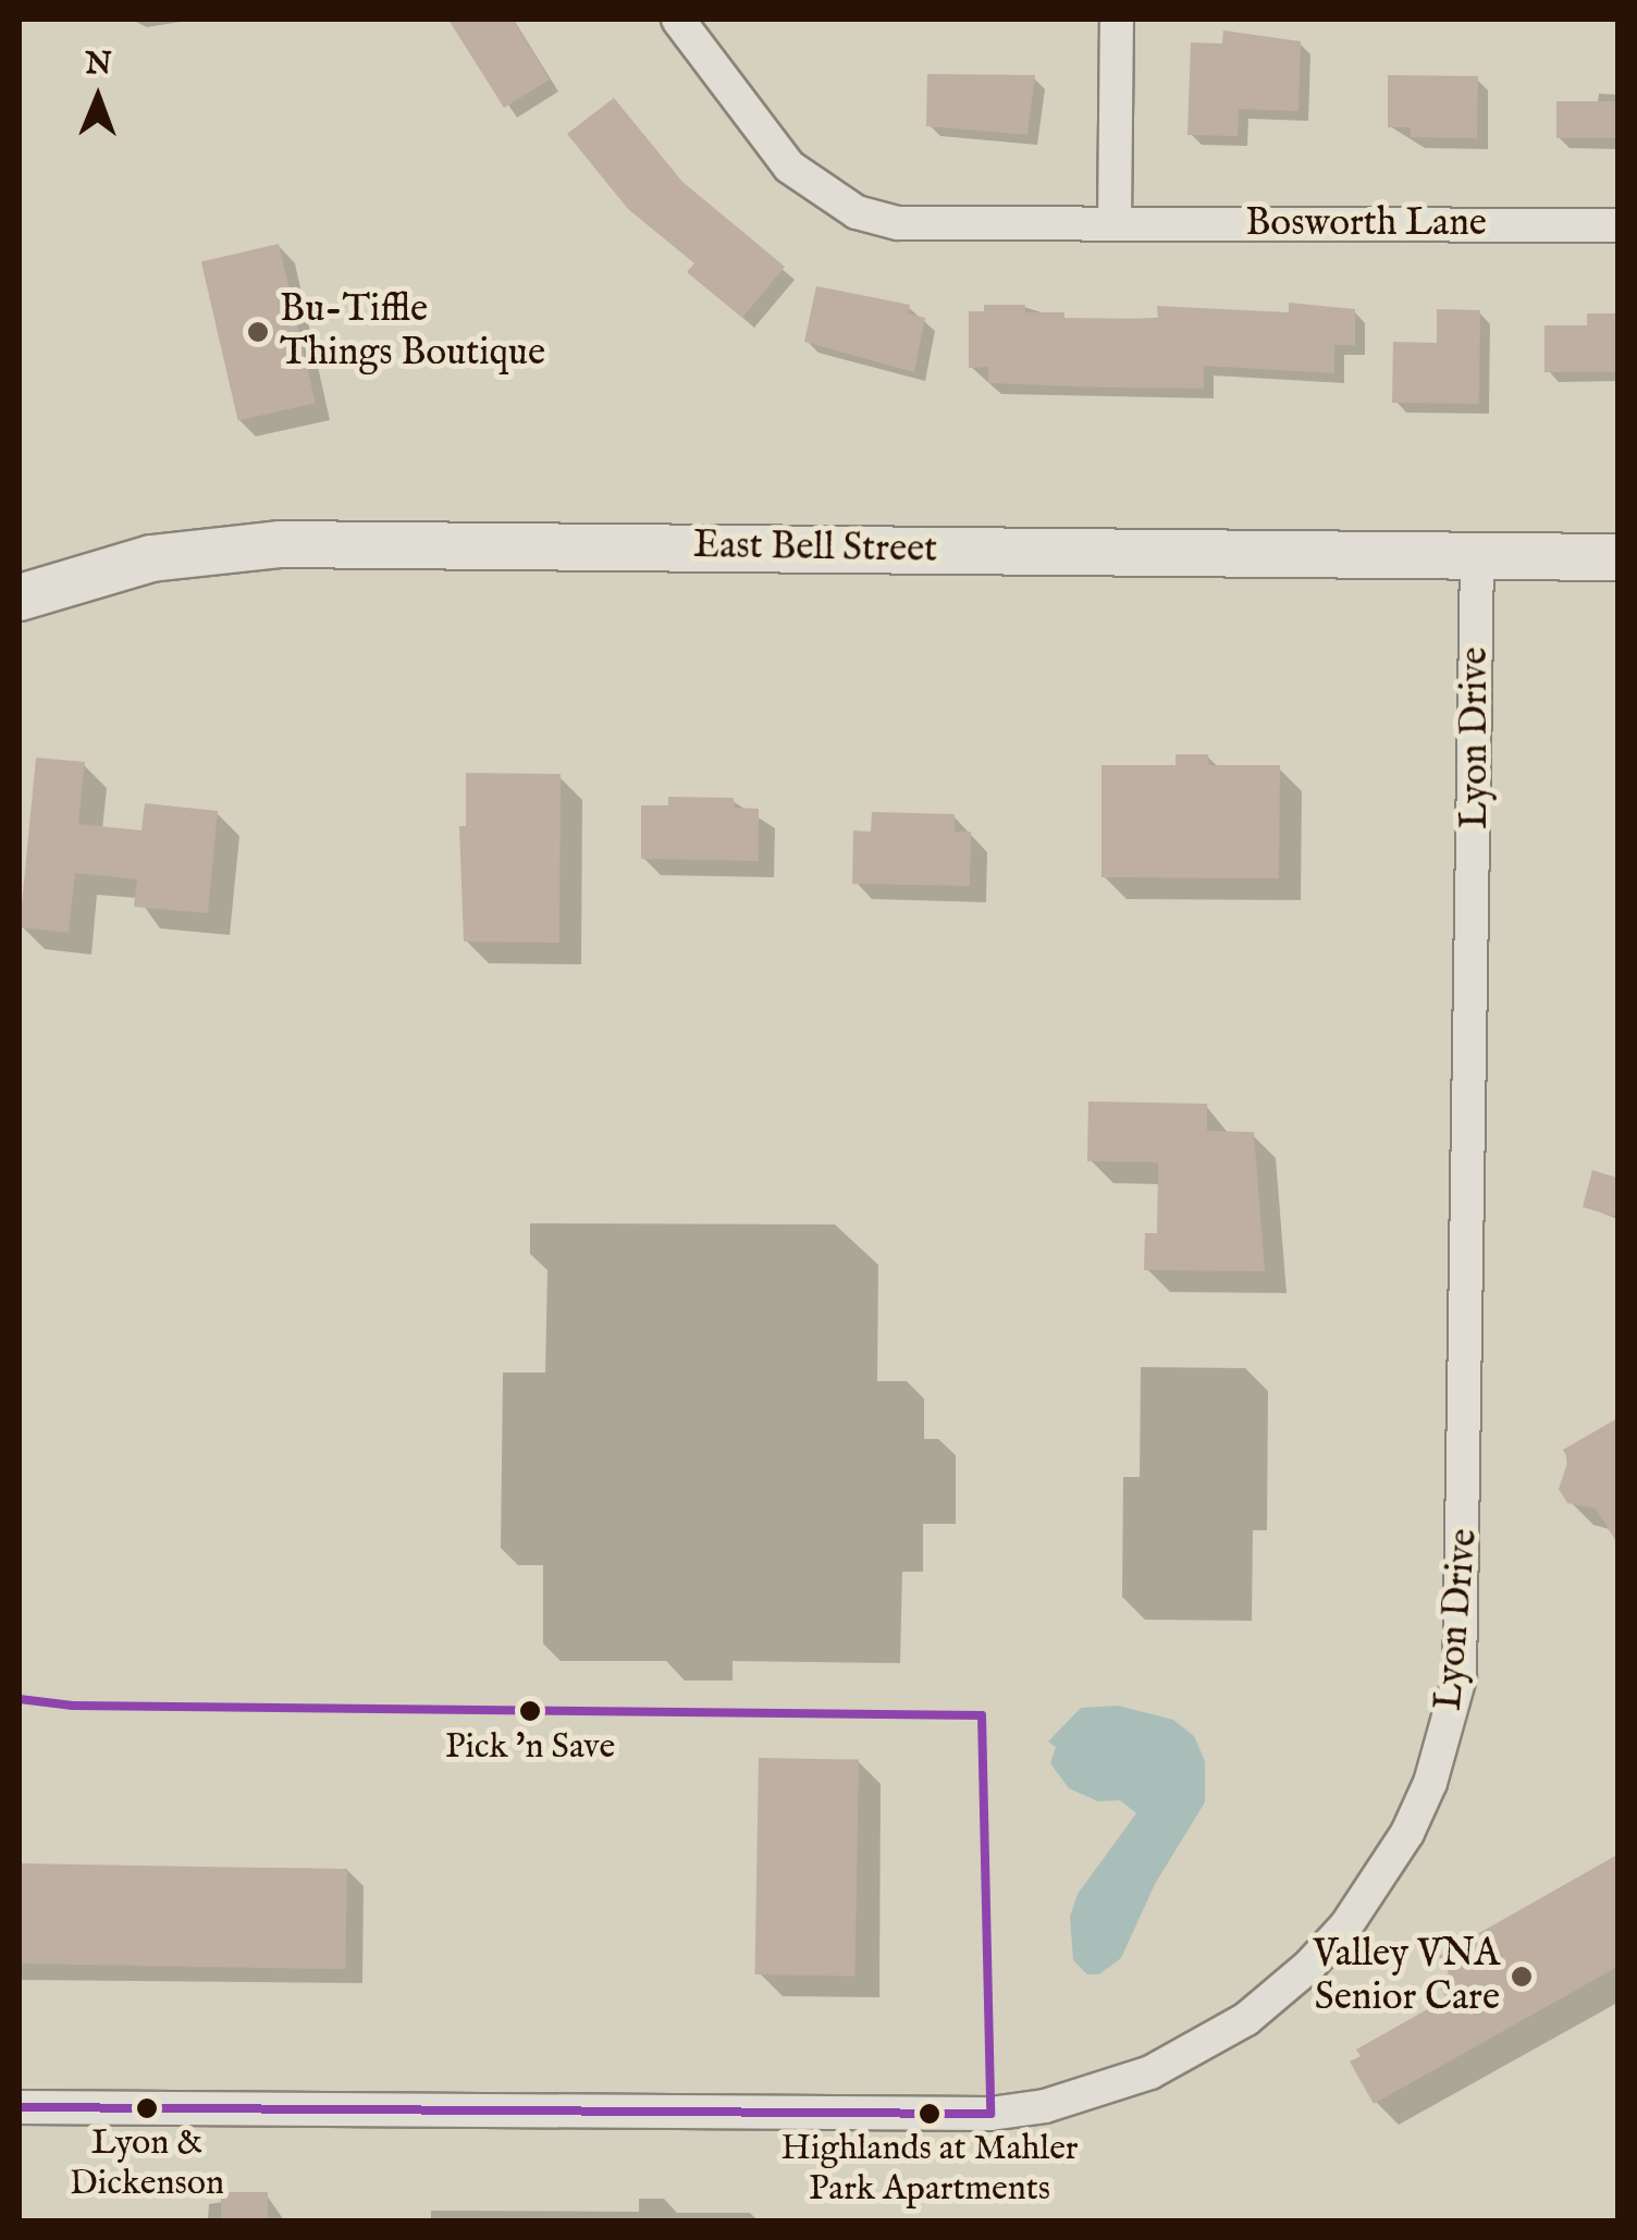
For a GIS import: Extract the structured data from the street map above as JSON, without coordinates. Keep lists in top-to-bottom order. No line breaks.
{"streets":{"main road":["East Bell Street"],"street":["Bosworth Lane","Lyon Drive"]},"crossings":[["East Bell Street","Lyon Drive"]],"places":["Bu-Tiffle Things Boutique","Pick 'n Save","Valley VNA Senior Care","Lyon & Dickenson","Highlands at Mahler Park Apartments"],"north":"top"}
